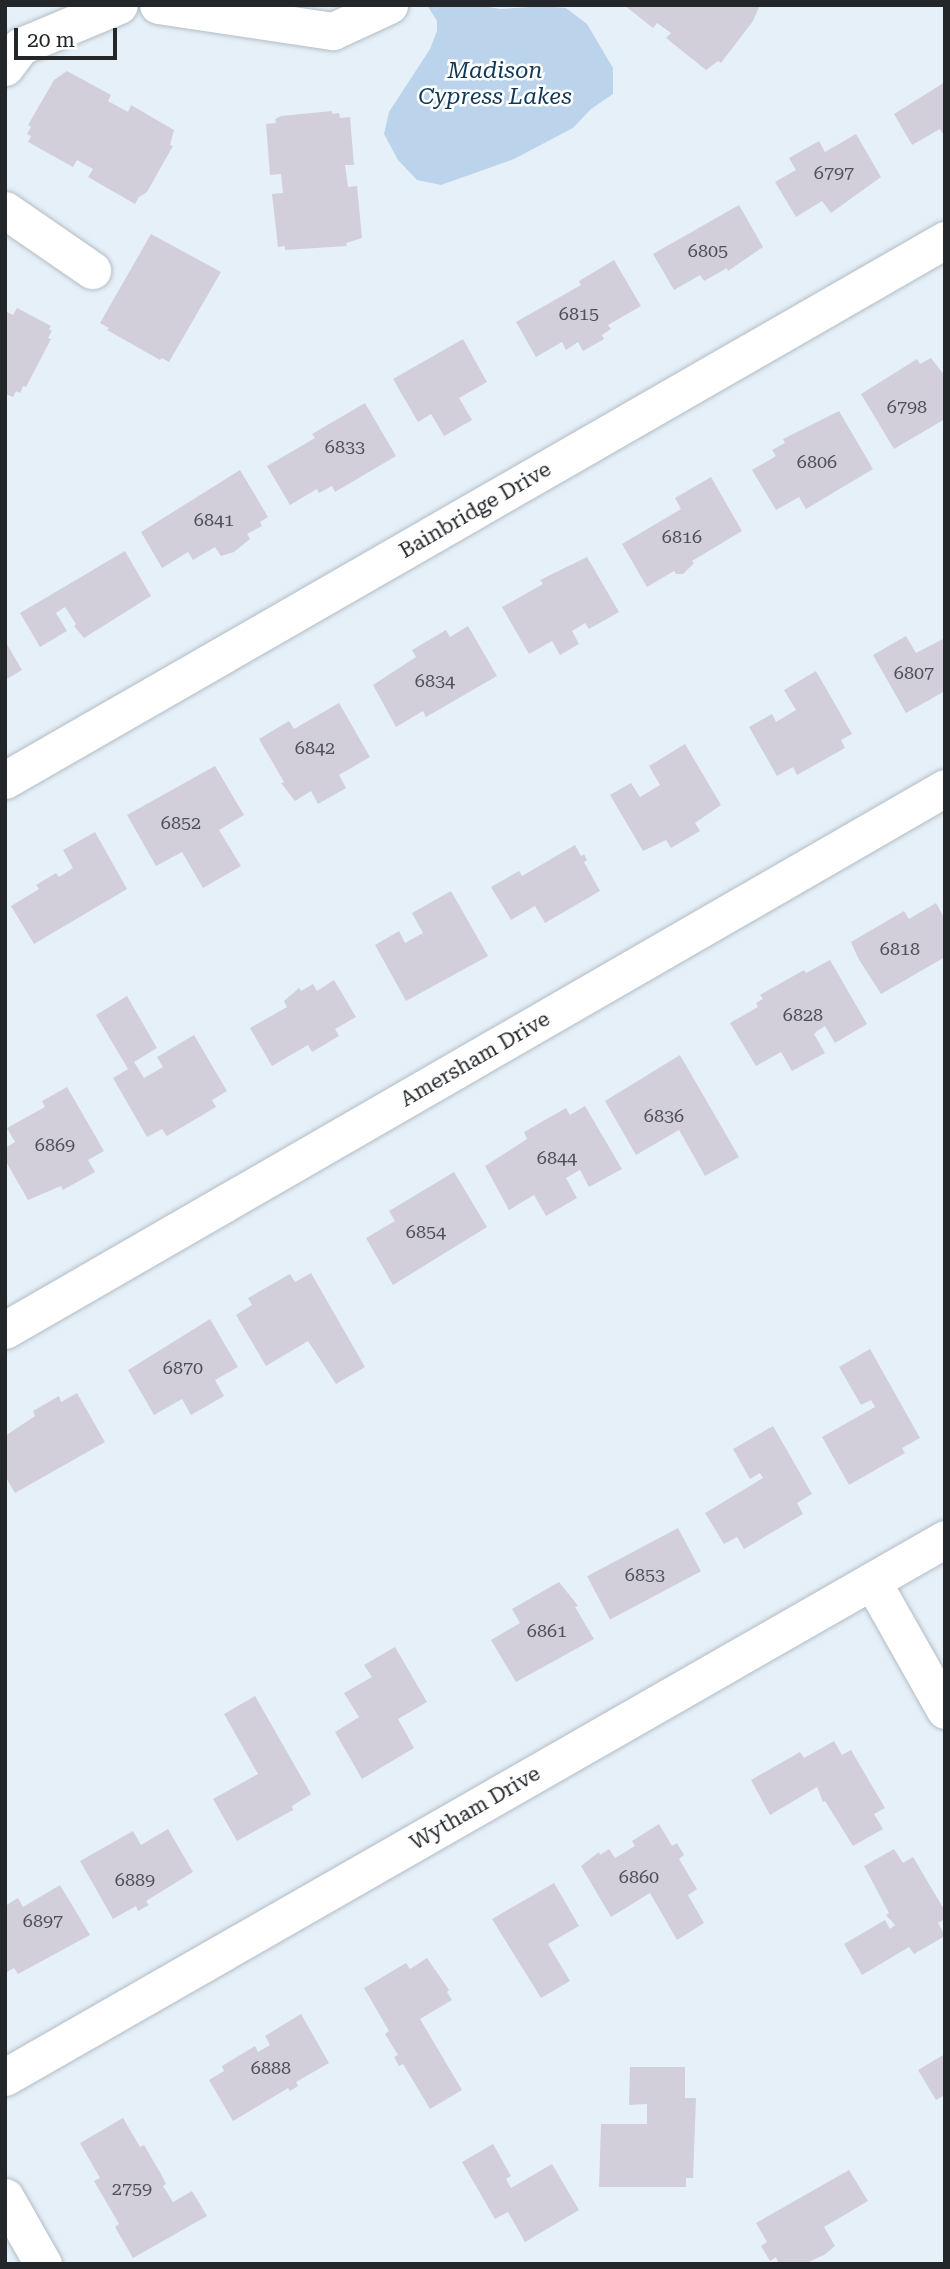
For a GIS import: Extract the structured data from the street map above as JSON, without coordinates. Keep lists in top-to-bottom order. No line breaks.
{"streets":{"street":["Bainbridge Drive","Amersham Drive","Wytham Drive"]},"water":["Madison Cypress Lakes"],"house_numbers":["6797","6805","6815","6798","6833","6806","6841","6816","6807","6834","6842","6852","6818","6828","6836","6869","6844","6854","6870","6853","6861","6860","6889","6897","6888","2759"],"scale_bar":"20 m"}
